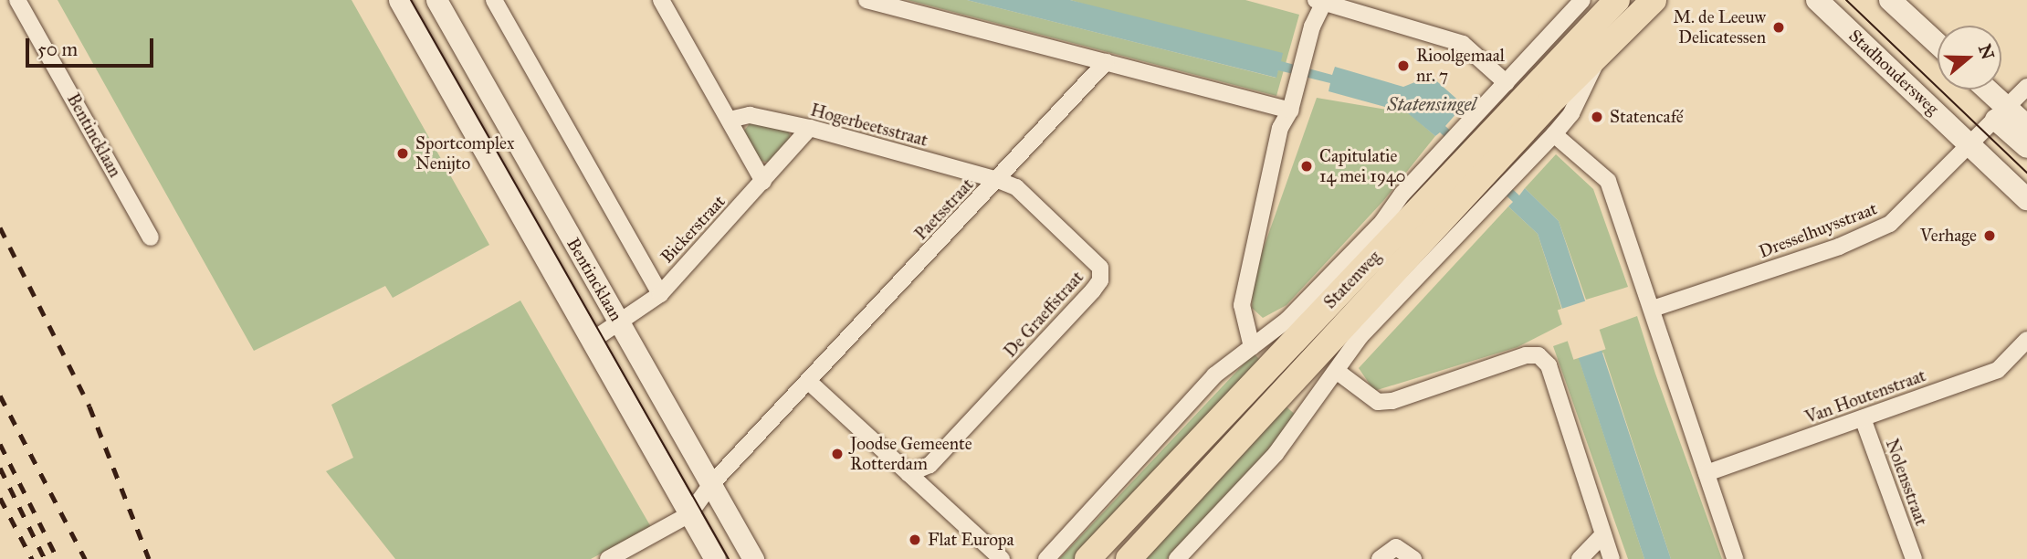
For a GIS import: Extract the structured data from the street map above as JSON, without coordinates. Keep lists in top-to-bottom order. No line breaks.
{"streets":{"main road":["Stadhoudersweg","Statenweg"],"street":["Hogerbeetsstraat","Bentincklaan","Paetsstraat","Bickerstraat","Dresselhuysstraat","De Graeffstraat","Van Houtenstraat","Nolensstraat"]},"crossings":[["Stadhoudersweg","Dresselhuysstraat"],["Hogerbeetsstraat","Paetsstraat"],["Hogerbeetsstraat","Bickerstraat"],["Hogerbeetsstraat","De Graeffstraat"],["Bentincklaan","Paetsstraat"],["Bentincklaan","Bickerstraat"],["Paetsstraat","De Graeffstraat"],["Van Houtenstraat","Nolensstraat"]],"water":["Statensingel"],"places":["M. de Leeuw Delicatessen","Rioolgemaal nr. 7","Statencafé","Sportcomplex Nenijto","Capitulatie 14 mei 1940","Verhage","Joodse Gemeente Rotterdam","Flat Europa"],"scale_bar":"50 m","north":"right"}
